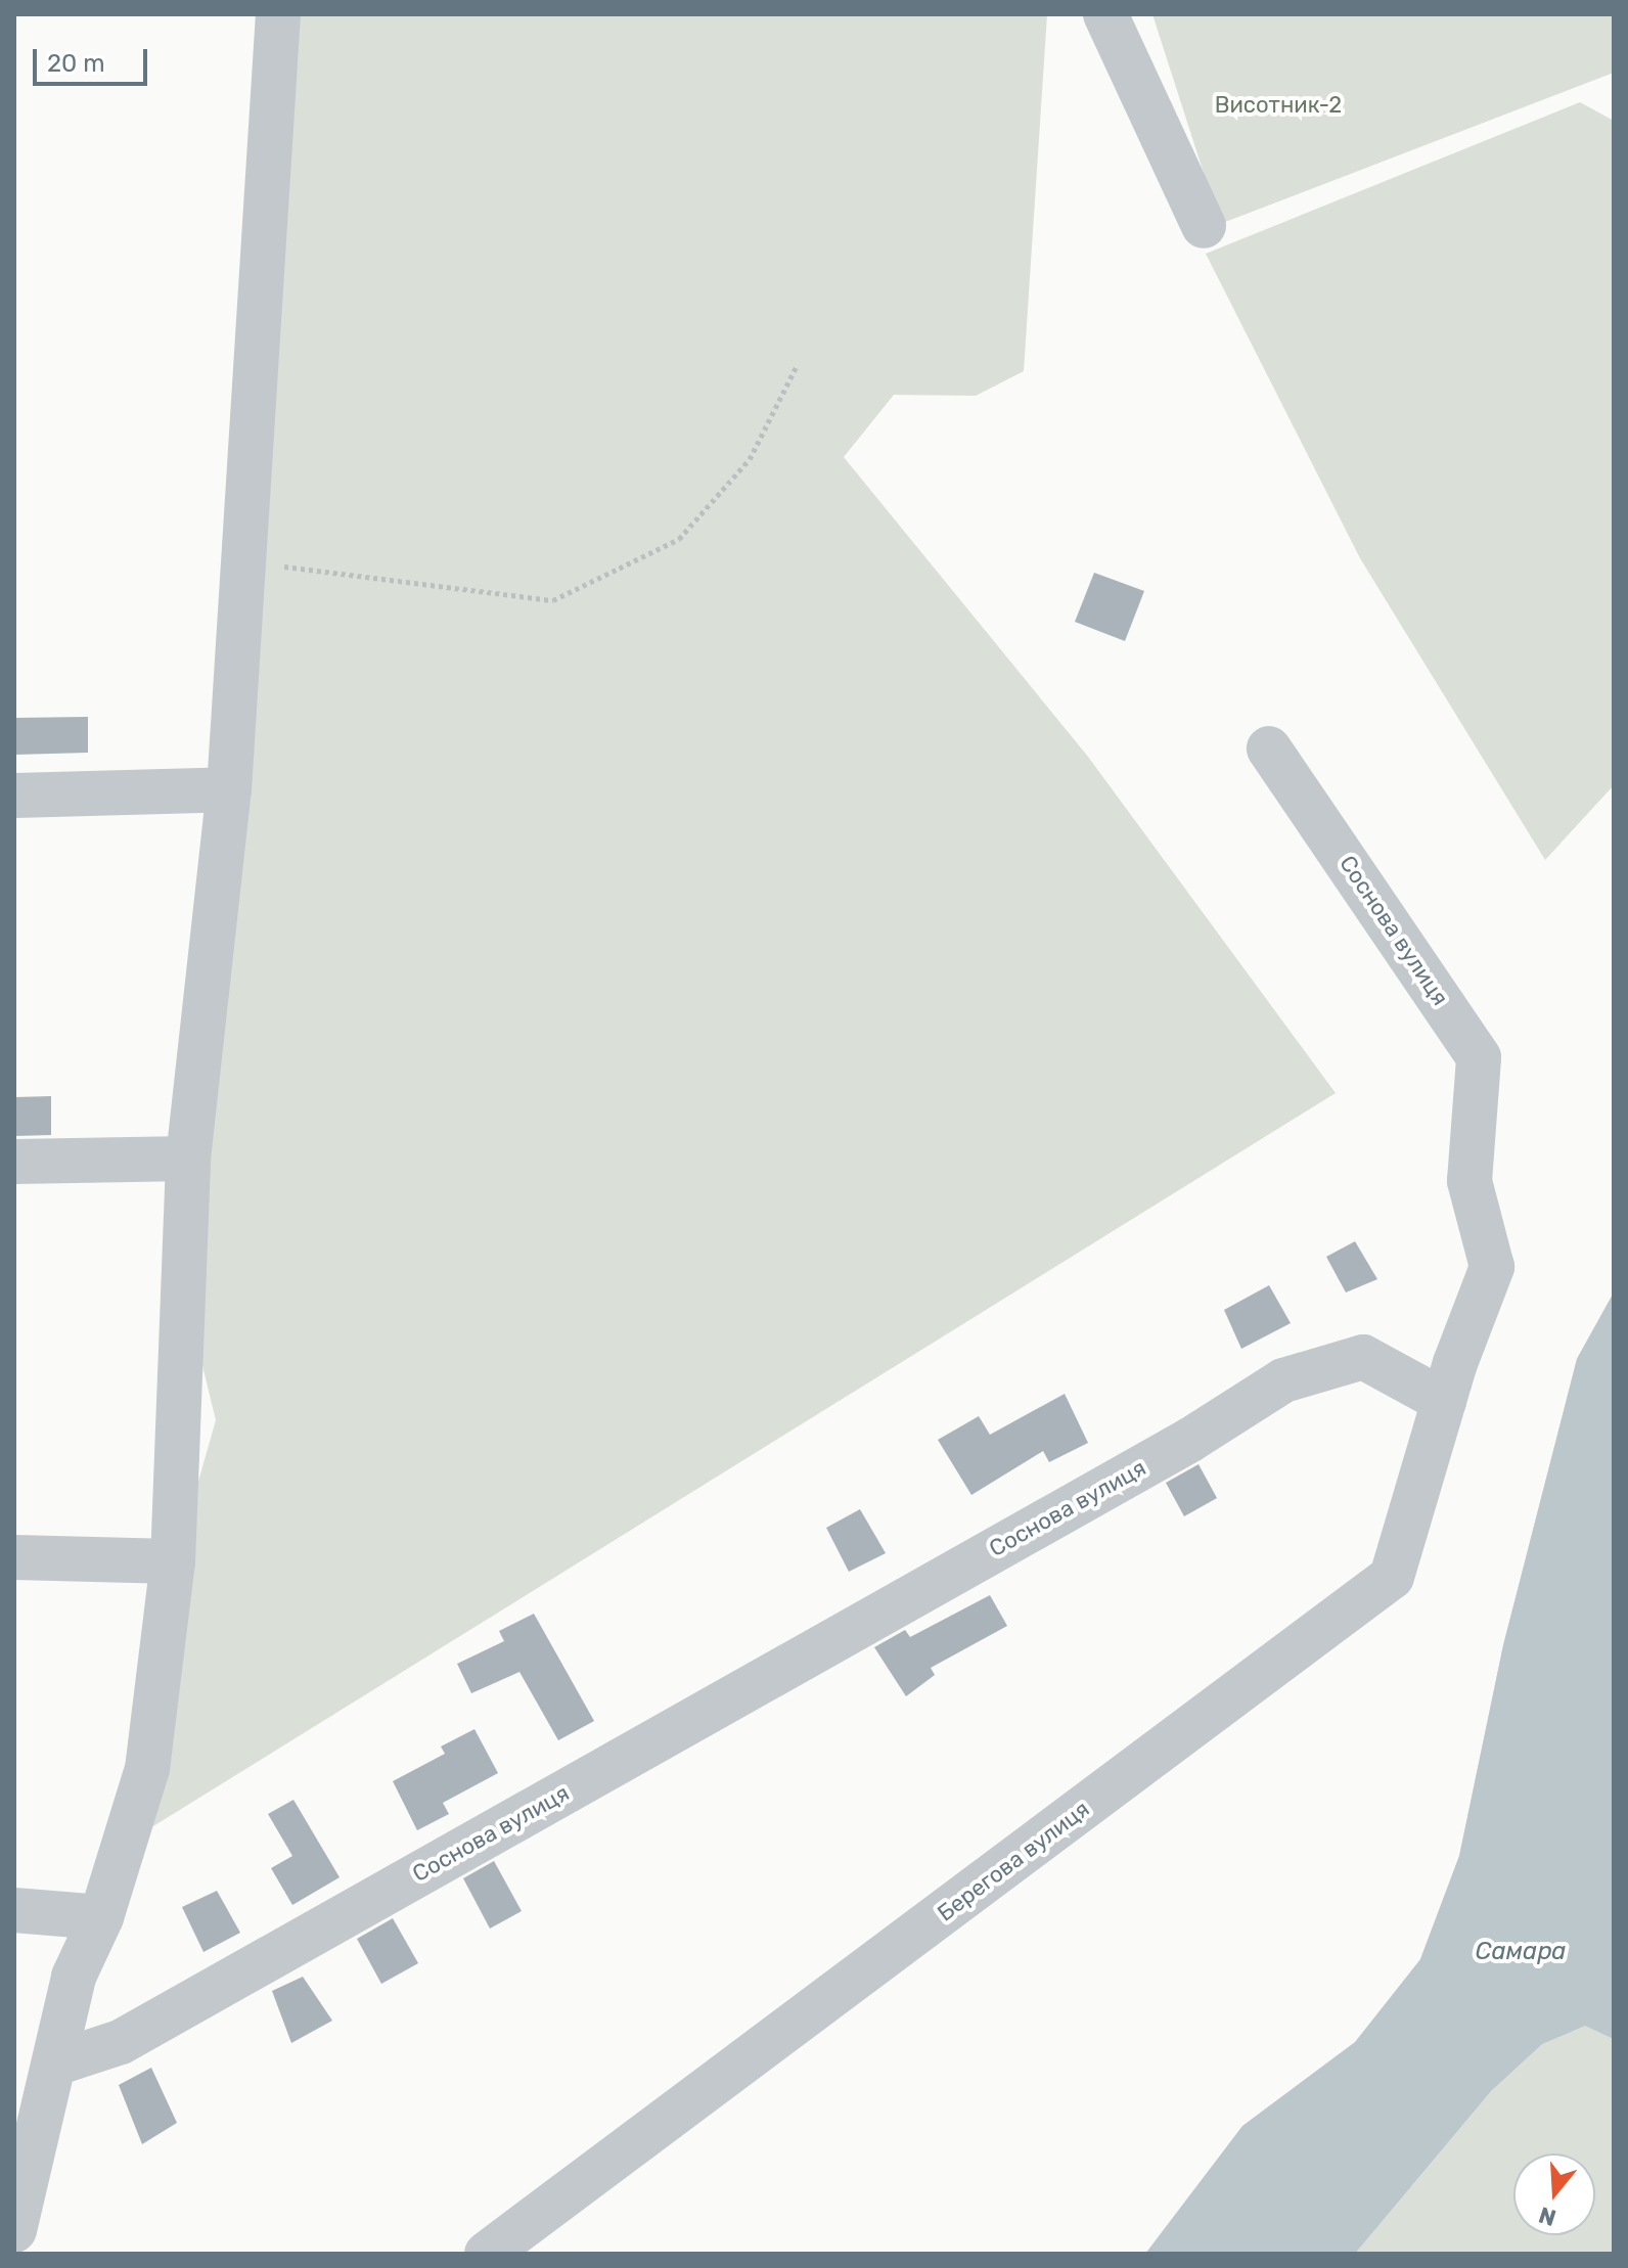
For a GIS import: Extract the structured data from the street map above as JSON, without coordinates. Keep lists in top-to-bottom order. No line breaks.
{"streets":{"street":["Соснова вулиця","Берегова вулиця"]},"crossings":[["Соснова вулиця","Берегова вулиця"]],"water":["Самара"],"parks":["Висотник-2"],"scale_bar":"20 m","north":"bottom"}
